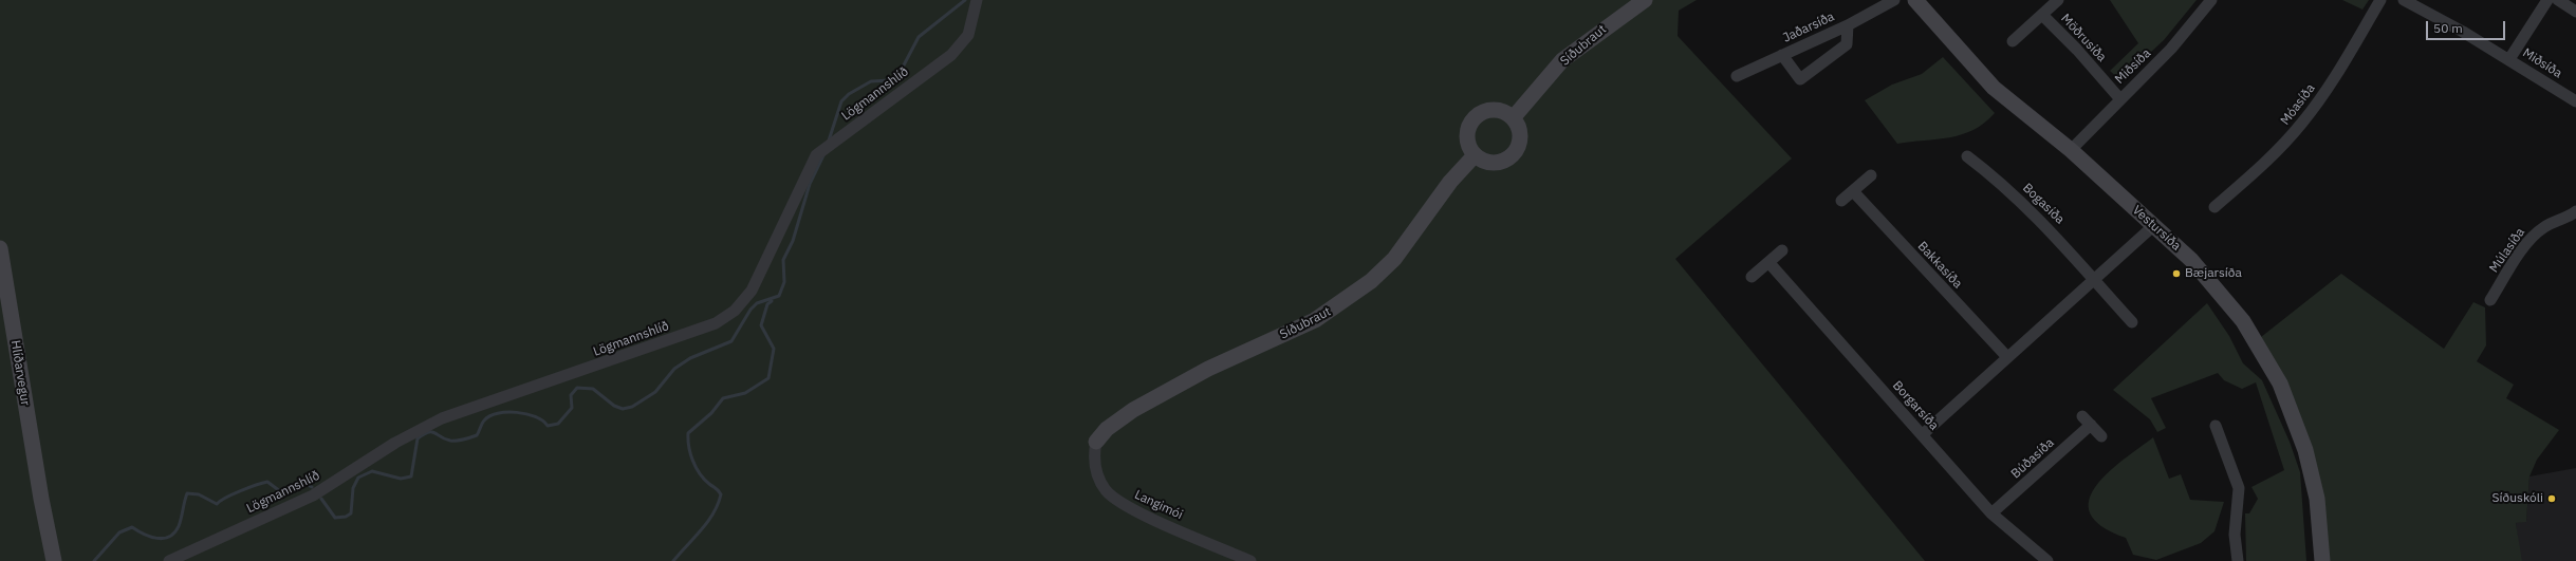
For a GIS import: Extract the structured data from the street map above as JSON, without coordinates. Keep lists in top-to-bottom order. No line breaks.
{"streets":{"street":["Jaðarsíða","Möðrusíða","Síðubraut","Miðsíða","Lögmannshlíð","Móasíða","Bogasíða","Vestursíða","Múlasíða","Bakkasíða","Hlíðarvegur","Borgarsíða","Búðasíða","Langimói"]},"crossings":[["Möðrusíða","Miðsíða"],["Síðubraut","Langimói"],["Miðsíða","Vestursíða"],["Borgarsíða","Búðasíða"]],"places":["Bæjarsíða","Síðuskóli"],"scale_bar":"50 m"}
